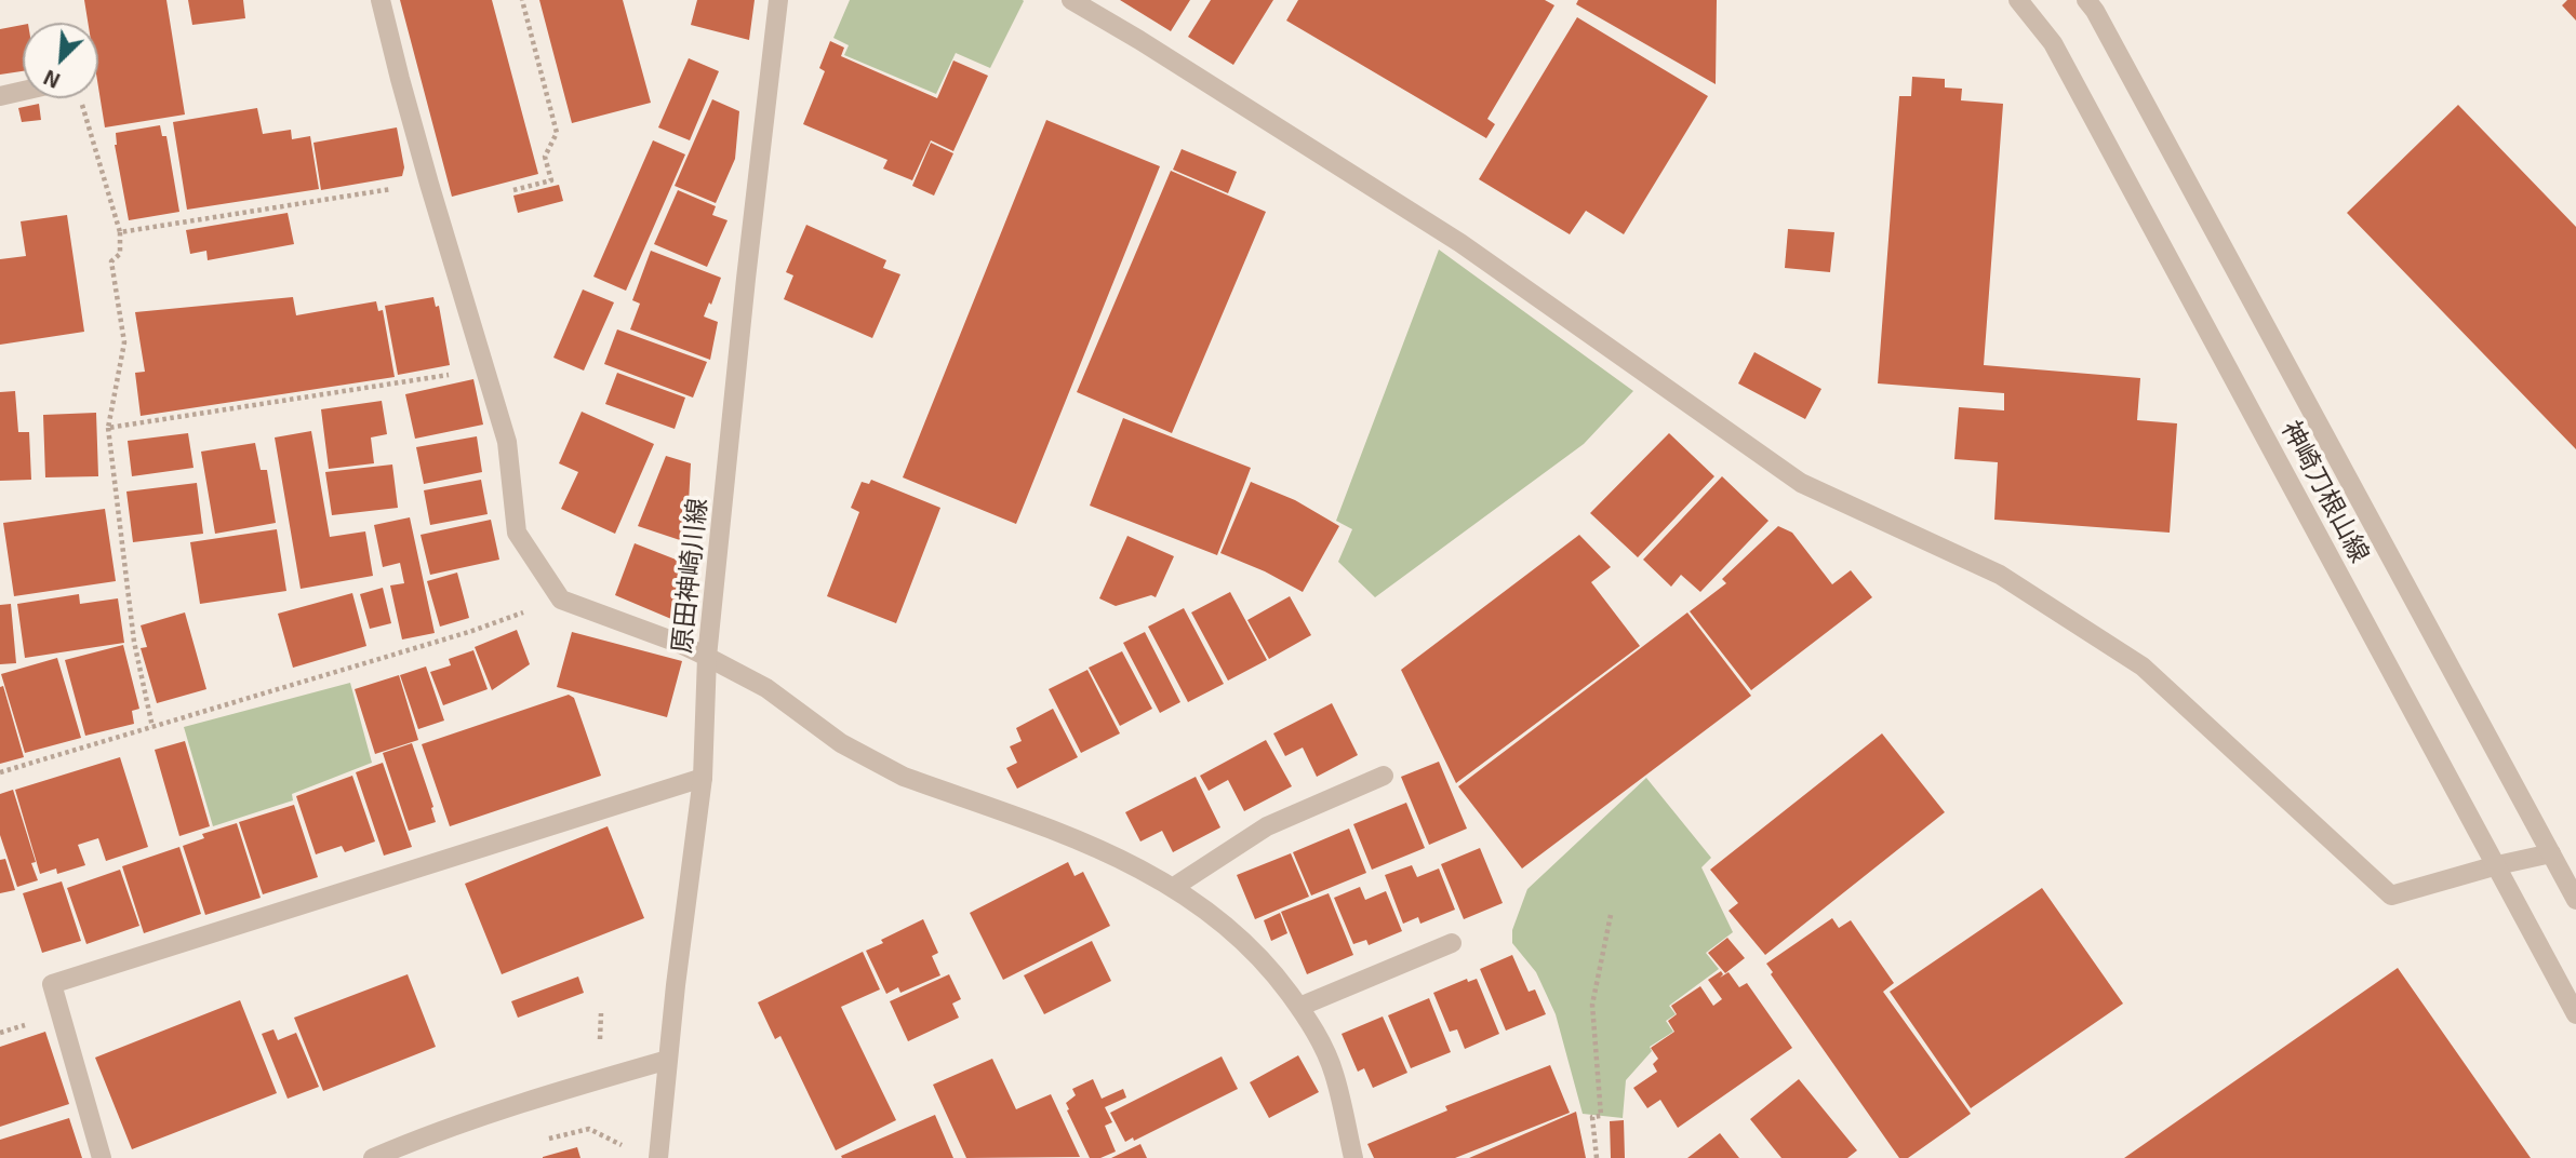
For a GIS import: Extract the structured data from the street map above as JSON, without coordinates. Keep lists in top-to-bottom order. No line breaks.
{"streets":{"street":["神崎刀根山線","原田神崎川線"]},"north":"bottom left"}
